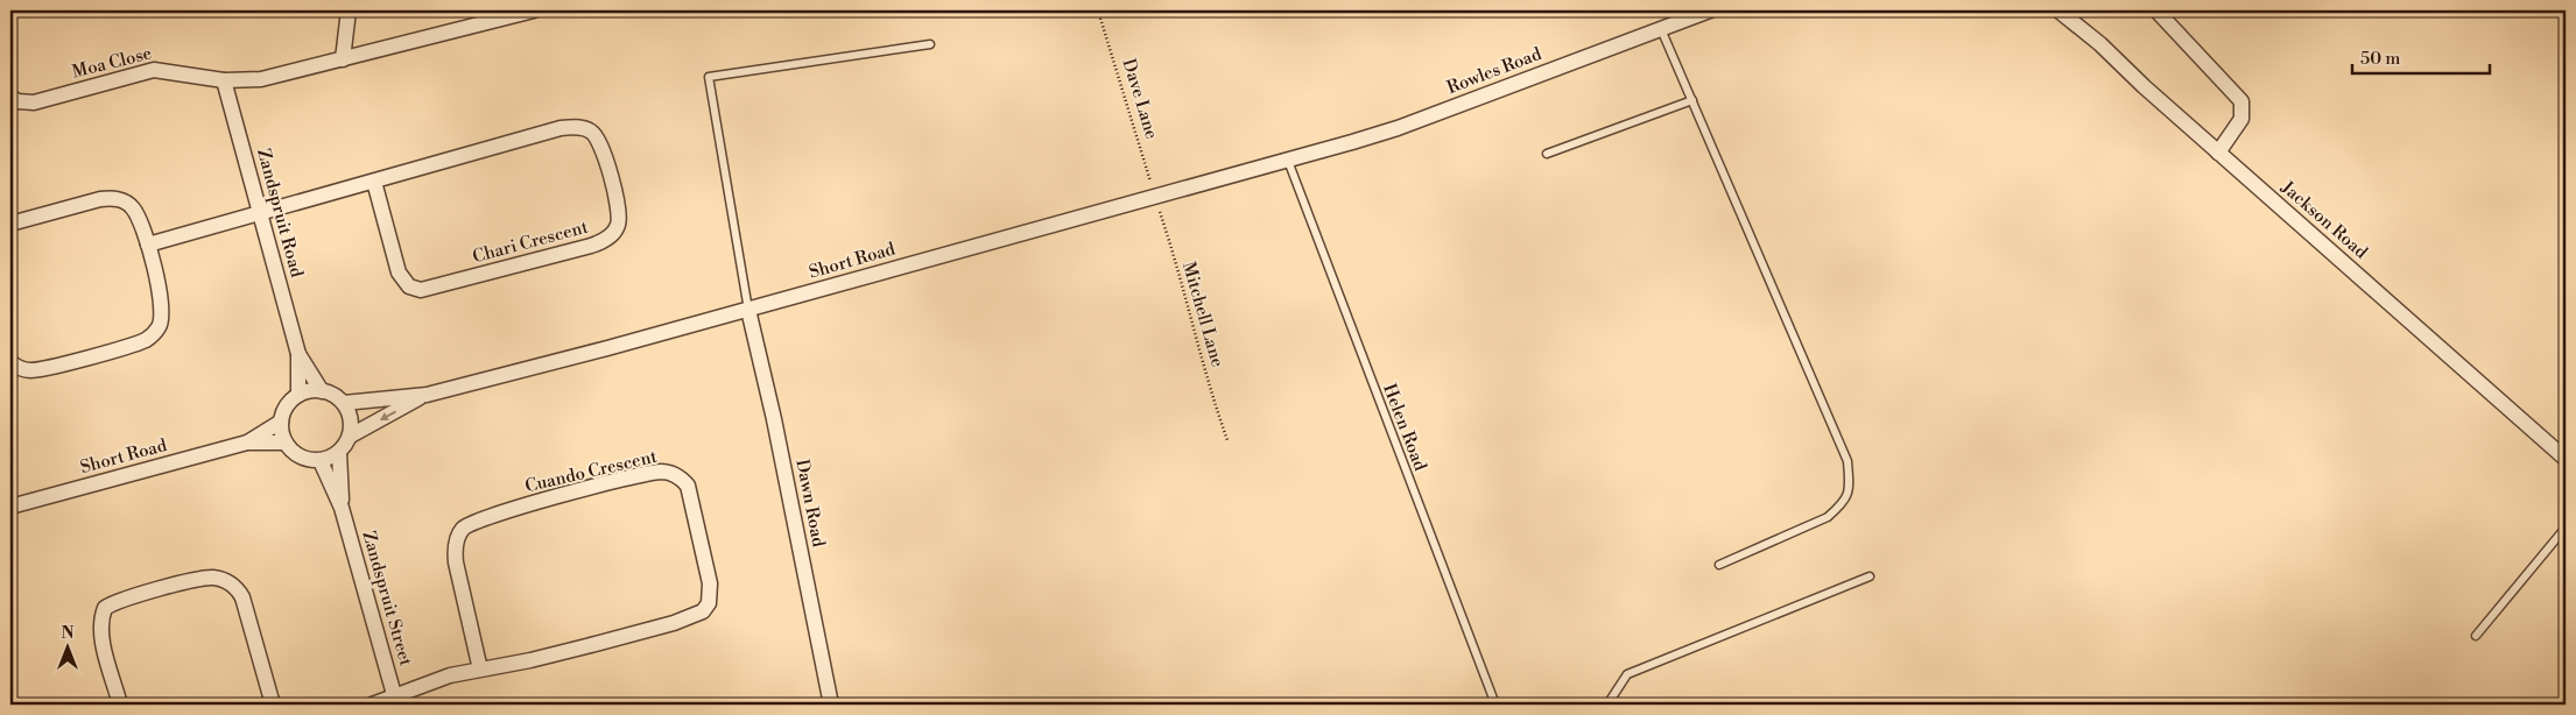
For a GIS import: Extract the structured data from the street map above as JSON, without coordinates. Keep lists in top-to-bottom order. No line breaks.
{"streets":{"street":["Moa Close","Rowles Road","Zandspruit Road","Jackson Road","Chari Crescent","Short Road","Cuando Crescent","Dawn Road","Zandspruit Street"],"lane":["Helen Road"],"path":["Dave Lane","Mitchell Lane"]},"crossings":[["Moa Close","Zandspruit Road"],["Rowles Road","Short Road"],["Rowles Road","Helen Road"],["Dave Lane","Short Road"],["Dave Lane","Mitchell Lane"],["Zandspruit Road","Chari Crescent"],["Zandspruit Road","Short Road"],["Zandspruit Road","Zandspruit Street"],["Short Road","Mitchell Lane"],["Short Road","Helen Road"],["Short Road","Dawn Road"],["Short Road","Zandspruit Street"],["Cuando Crescent","Zandspruit Street"]],"scale_bar":"50 m","north":"top"}
